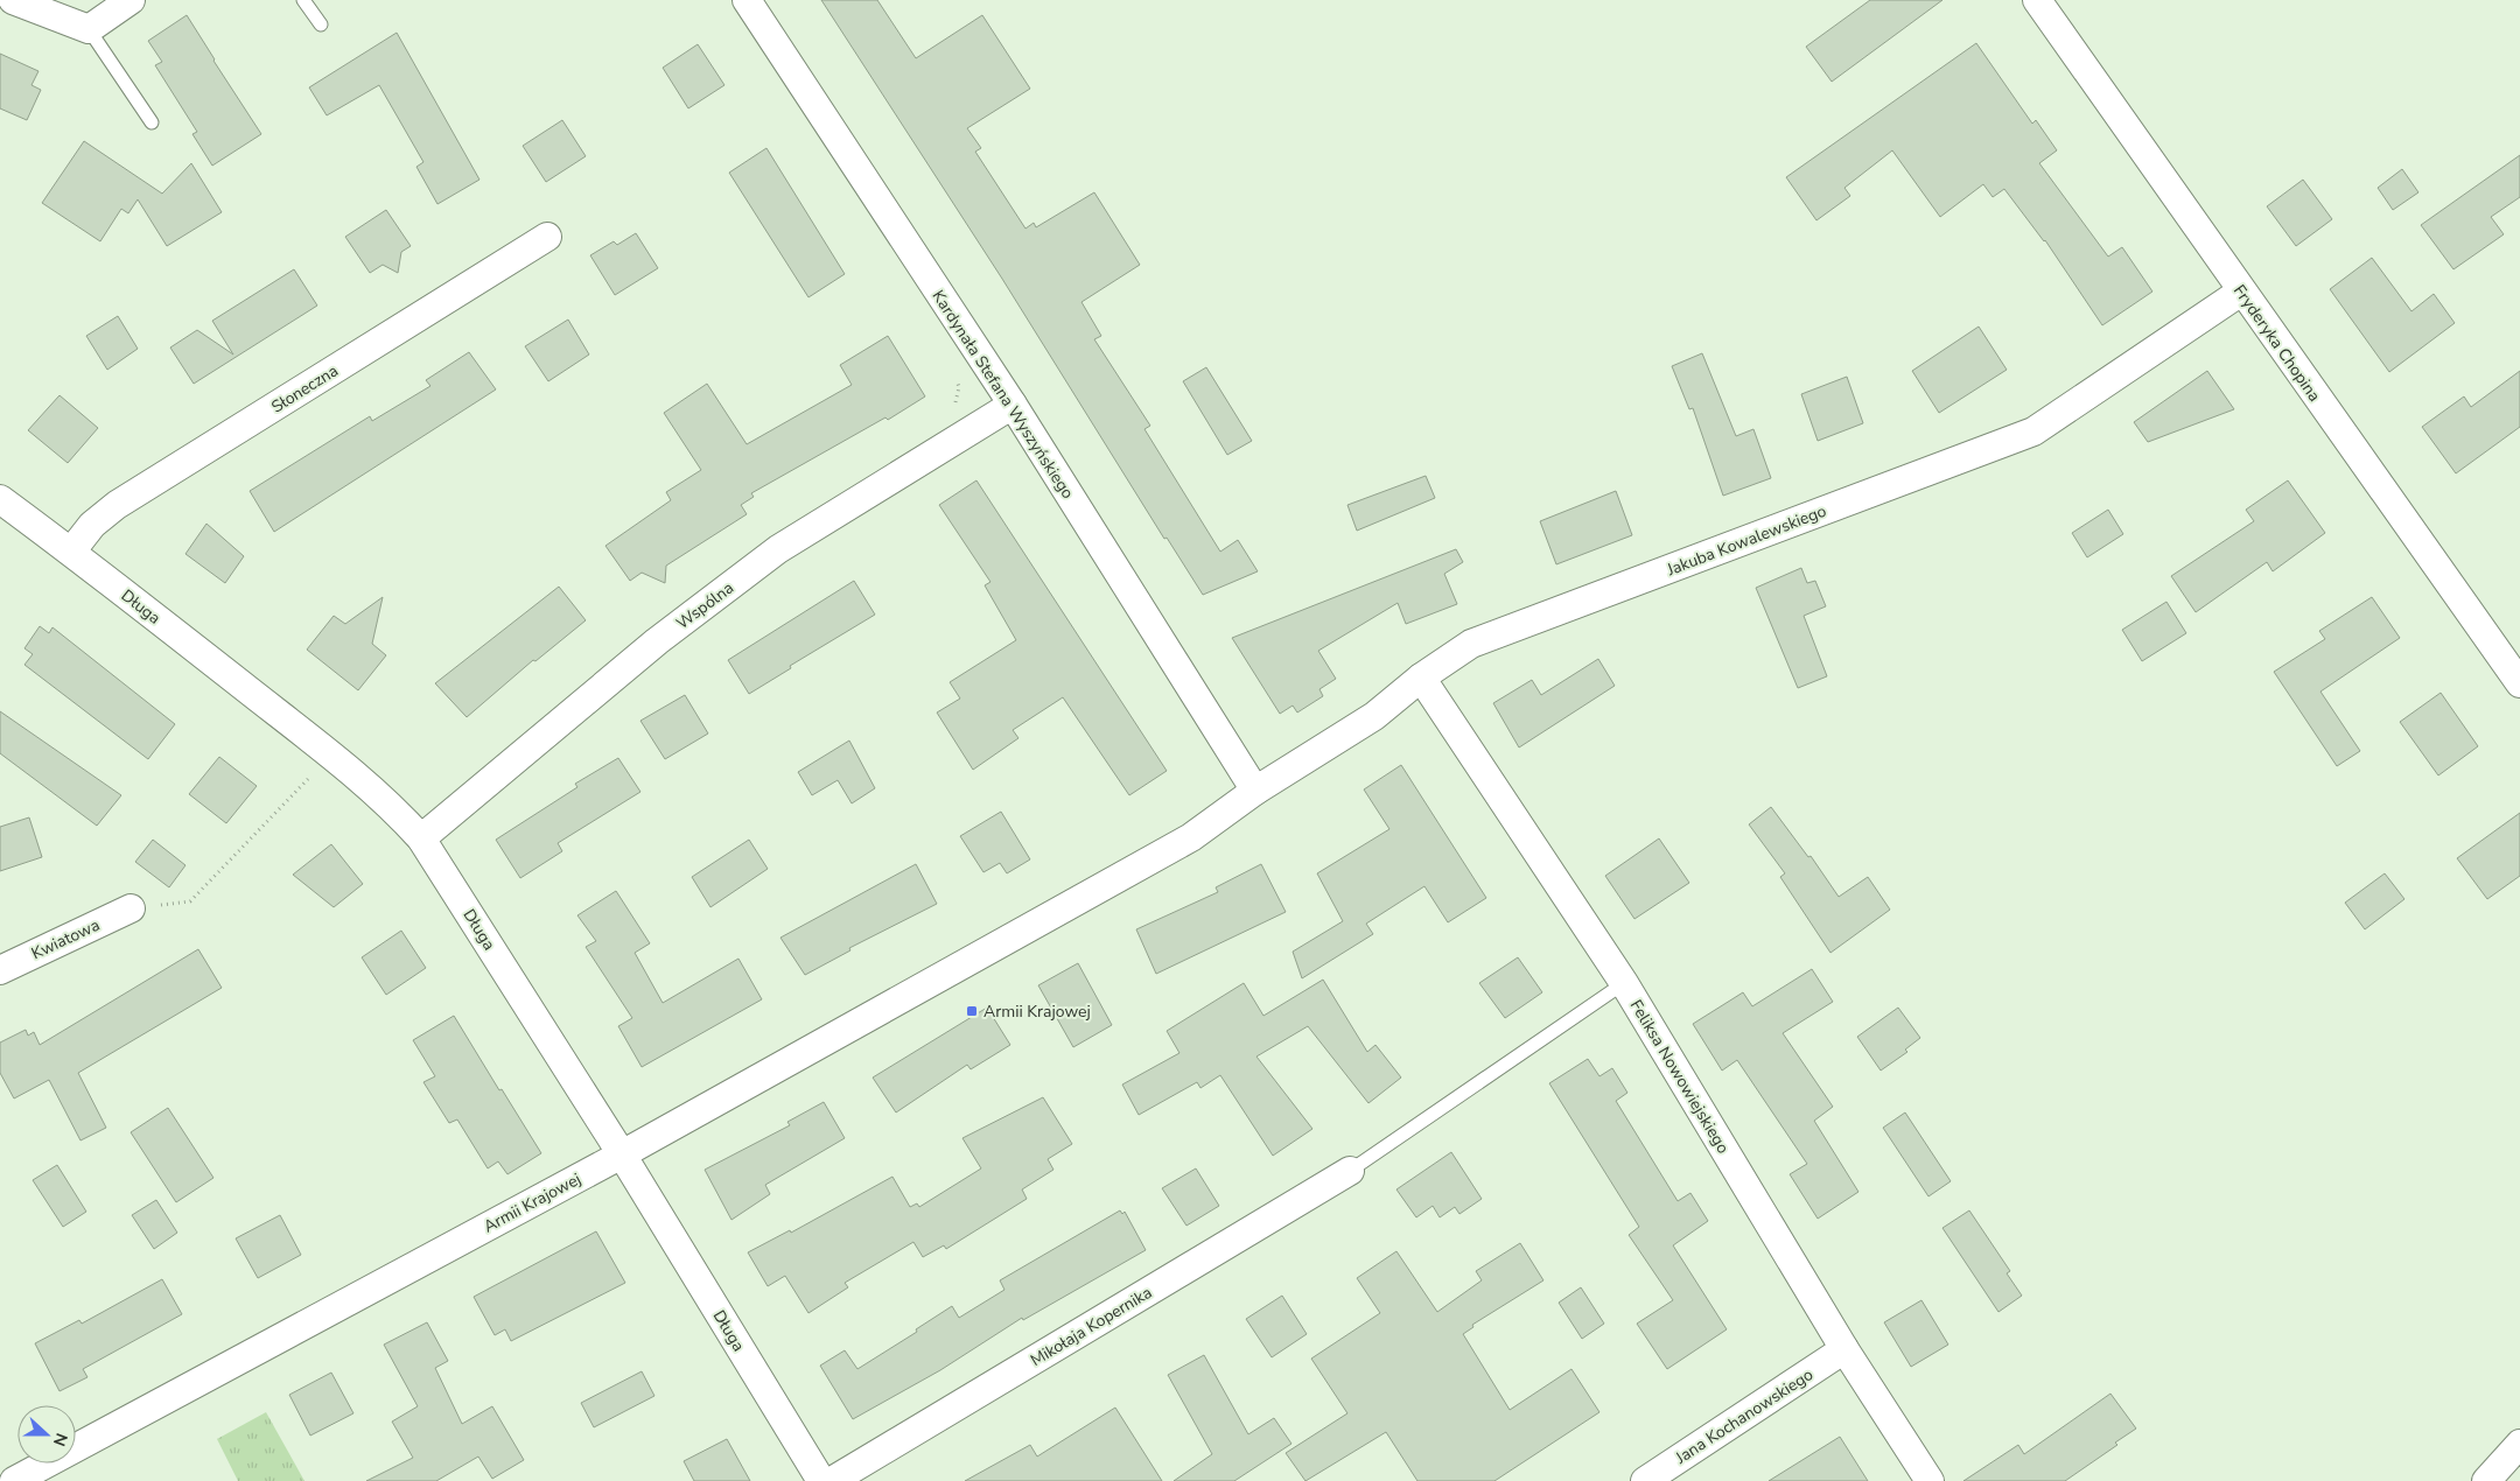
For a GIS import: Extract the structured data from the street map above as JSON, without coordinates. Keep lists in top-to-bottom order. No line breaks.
{"streets":{"street":["Fryderyka Chopina","Słoneczna","Kardynała Stefana Wyszyńskiego","Jakuba Kowalewskiego","Wspólna","Długa","Kwiatowa","Feliksa Nowowiejskiego","Armii Krajowej","Mikołaja Kopernika","Jana Kochanowskiego"]},"crossings":[["Fryderyka Chopina","Jakuba Kowalewskiego"],["Słoneczna","Długa"],["Kardynała Stefana Wyszyńskiego","Jakuba Kowalewskiego"],["Kardynała Stefana Wyszyńskiego","Wspólna"],["Kardynała Stefana Wyszyńskiego","Armii Krajowej"],["Jakuba Kowalewskiego","Feliksa Nowowiejskiego"],["Jakuba Kowalewskiego","Armii Krajowej"],["Wspólna","Długa"],["Długa","Armii Krajowej"],["Feliksa Nowowiejskiego","Jana Kochanowskiego"]],"places":{"transit":["Armii Krajowej"]},"north":"right"}
